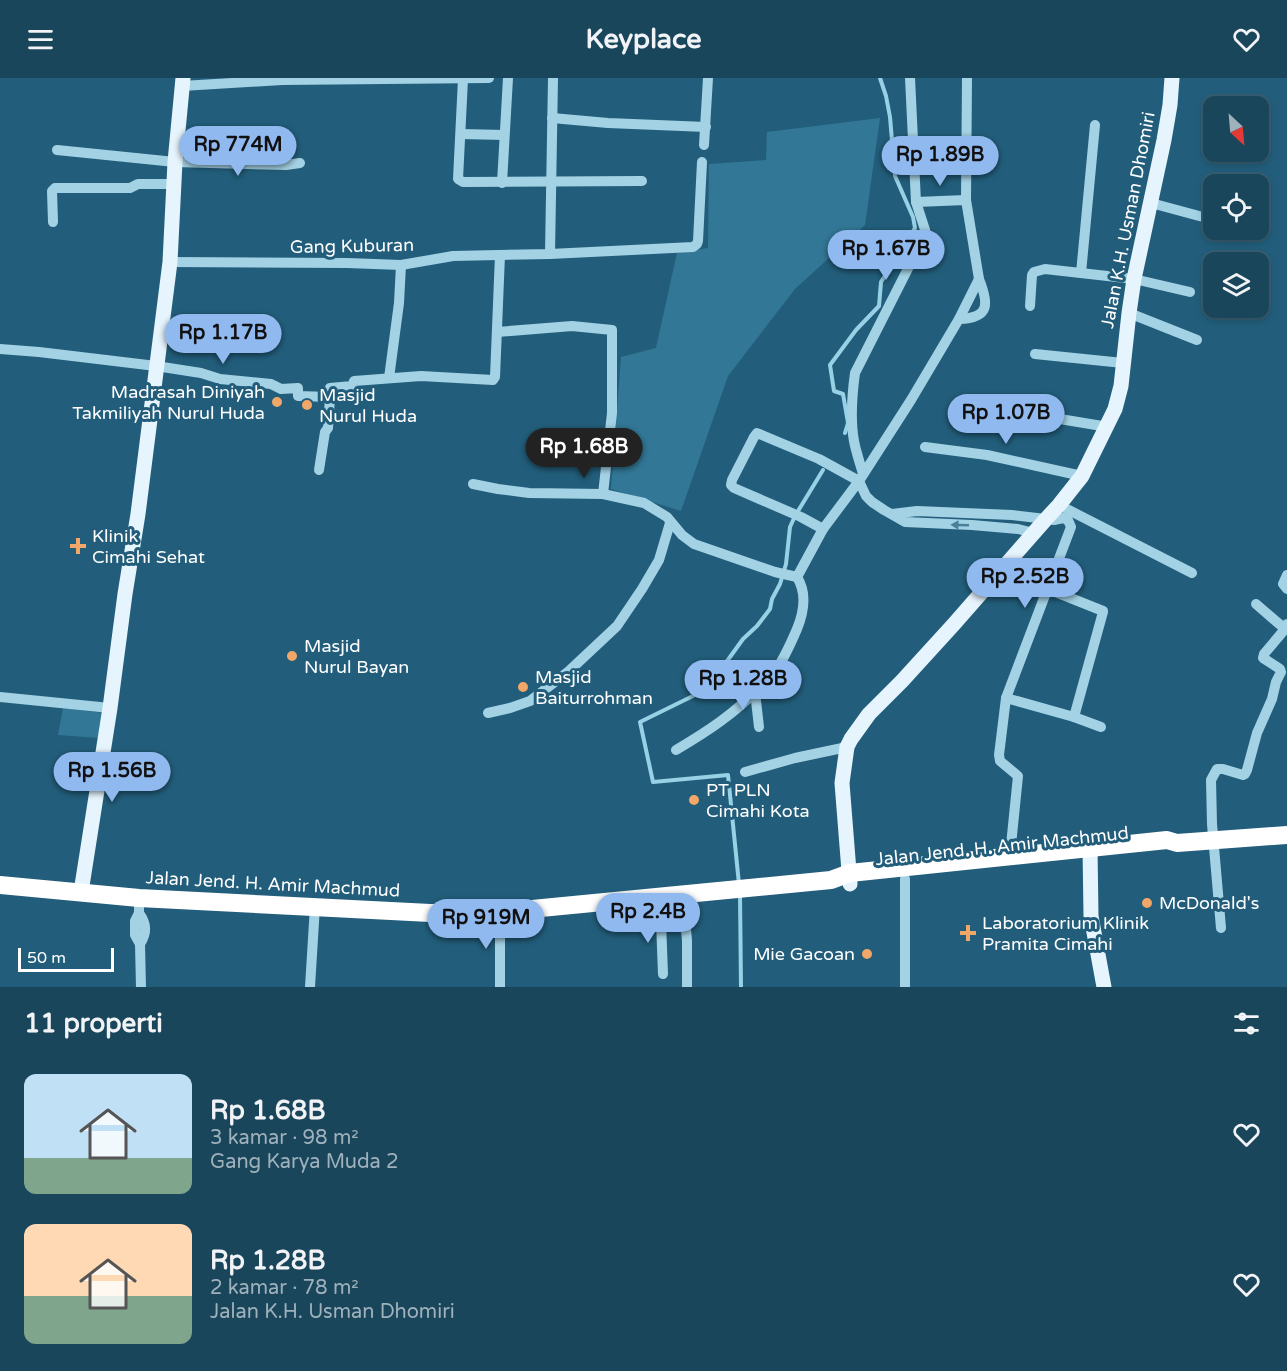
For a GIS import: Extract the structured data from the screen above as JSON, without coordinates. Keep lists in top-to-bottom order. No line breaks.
{"streets":{"highway":["Jalan Jend. H. Amir Machmud"],"main road":["Jalan K.H. Usman Dhomiri"],"street":["Gang Kuburan"]},"crossings":[["Jalan K.H. Usman Dhomiri","Jalan Jend. H. Amir Machmud"]],"places":{"other":["Madrasah Diniyah Takmiliyah Nurul Huda","Masjid Nurul Huda","Masjid Nurul Bayan","Masjid Baiturrohman","PT PLN Cimahi Kota","McDonald's","Mie Gacoan"],"health":["Klinik Cimahi Sehat","Laboratorium Klinik Pramita Cimahi"]},"scale_bar":"50 m","north":"bottom right","page":{"header":"Keyplace","price":["Rp 774M","Rp 1.89B","Rp 1.67B","Rp 1.17B","Rp 1.07B","Rp 1.68B","Rp 2.52B","Rp 1.28B","Rp 1.56B","Rp 2.4B","Rp 919M"],"scale":"50 m","heading":"11 properti","list":[{"name":"Rp 1.68B","note":"3 kamar · 98 m² · Gang Karya Muda 2"},{"name":"Rp 1.28B","note":"2 kamar · 78 m² · Jalan K.H. Usman Dhomiri"}]}}
